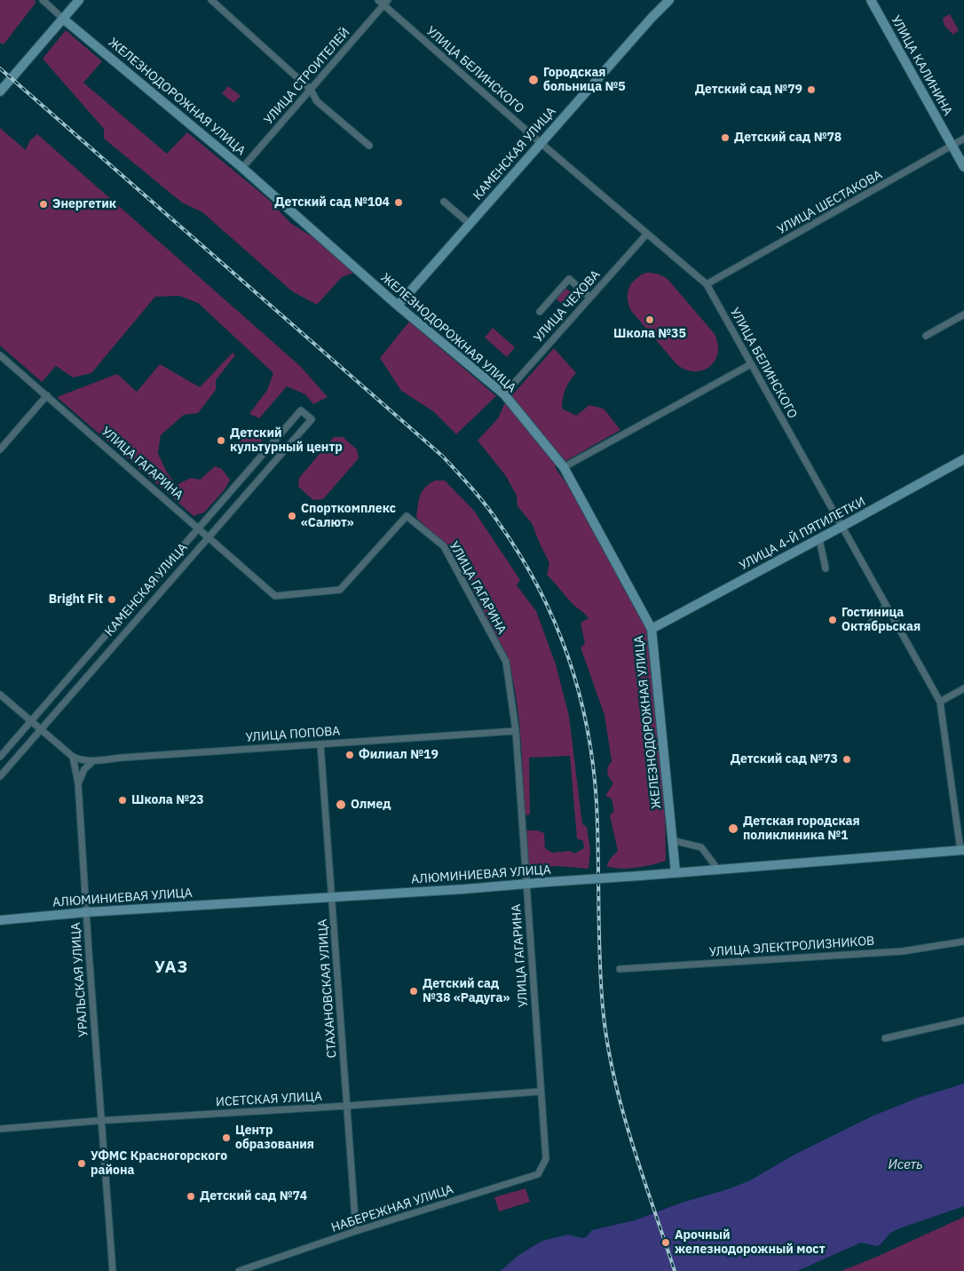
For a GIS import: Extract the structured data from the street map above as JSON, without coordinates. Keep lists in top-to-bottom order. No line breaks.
{"streets":{"street":["УЛИЦА КАЛИНИНА","УЛИЦА БЕЛИНСКОГО","УЛИЦА СТРОИТЕЛЕЙ","ЖЕЛЕЗНОДОРОЖНАЯ УЛИЦА","КАМЕНСКАЯ УЛИЦА","УЛИЦА ШЕСТАКОВА","УЛИЦА ЧЕХОВА","УЛИЦА ГАГАРИНА","УЛИЦА 4-Й ПЯТИЛЕТКИ","УЛИЦА ПОПОВА","АЛЮМИНИЕВАЯ УЛИЦА","УЛИЦА ЭЛЕКТРОЛИЗНИКОВ","УРАЛЬСКАЯ УЛИЦА","СТАХАНОВСКАЯ УЛИЦА","ИСЕТСКАЯ УЛИЦА","НАБЕРЕЖНАЯ УЛИЦА"]},"crossings":[["УЛИЦА КАЛИНИНА","УЛИЦА ШЕСТАКОВА"],["УЛИЦА БЕЛИНСКОГО","УЛИЦА СТРОИТЕЛЕЙ"],["УЛИЦА БЕЛИНСКОГО","КАМЕНСКАЯ УЛИЦА"],["УЛИЦА БЕЛИНСКОГО","УЛИЦА ШЕСТАКОВА"],["УЛИЦА БЕЛИНСКОГО","УЛИЦА ЧЕХОВА"],["УЛИЦА БЕЛИНСКОГО","УЛИЦА 4-Й ПЯТИЛЕТКИ"],["УЛИЦА БЕЛИНСКОГО","АЛЮМИНИЕВАЯ УЛИЦА"],["УЛИЦА СТРОИТЕЛЕЙ","ЖЕЛЕЗНОДОРОЖНАЯ УЛИЦА"],["ЖЕЛЕЗНОДОРОЖНАЯ УЛИЦА","КАМЕНСКАЯ УЛИЦА"],["ЖЕЛЕЗНОДОРОЖНАЯ УЛИЦА","УЛИЦА ЧЕХОВА"],["ЖЕЛЕЗНОДОРОЖНАЯ УЛИЦА","УЛИЦА 4-Й ПЯТИЛЕТКИ"],["ЖЕЛЕЗНОДОРОЖНАЯ УЛИЦА","АЛЮМИНИЕВАЯ УЛИЦА"],["КАМЕНСКАЯ УЛИЦА","УЛИЦА ГАГАРИНА"],["УЛИЦА ГАГАРИНА","УЛИЦА ПОПОВА"],["УЛИЦА ГАГАРИНА","АЛЮМИНИЕВАЯ УЛИЦА"],["УЛИЦА ГАГАРИНА","ИСЕТСКАЯ УЛИЦА"],["УЛИЦА ГАГАРИНА","НАБЕРЕЖНАЯ УЛИЦА"],["УЛИЦА ПОПОВА","УРАЛЬСКАЯ УЛИЦА"],["УЛИЦА ПОПОВА","СТАХАНОВСКАЯ УЛИЦА"],["АЛЮМИНИЕВАЯ УЛИЦА","УРАЛЬСКАЯ УЛИЦА"],["АЛЮМИНИЕВАЯ УЛИЦА","СТАХАНОВСКАЯ УЛИЦА"],["УРАЛЬСКАЯ УЛИЦА","ИСЕТСКАЯ УЛИЦА"],["СТАХАНОВСКАЯ УЛИЦА","ИСЕТСКАЯ УЛИЦА"],["СТАХАНОВСКАЯ УЛИЦА","НАБЕРЕЖНАЯ УЛИЦА"]],"districts":["УАЗ"],"water":["Исеть"],"places":["Городская больница №5","Детский сад №79","Детский сад №78","Детский сад №104","Энергетик","Школа №35","Детский культурный центр","Спорткомплекс «Салют»","Bright Fit","Гостиница Октябрьская","Филиал №19","Детский сад №73","Школа №23","Олмед","Детская городская поликлиника №1","Детский сад №38 «Радуга»","Центр образования","УФМС Красногорского района","Детский сад №74","Арочный железнодорожный мост"]}
